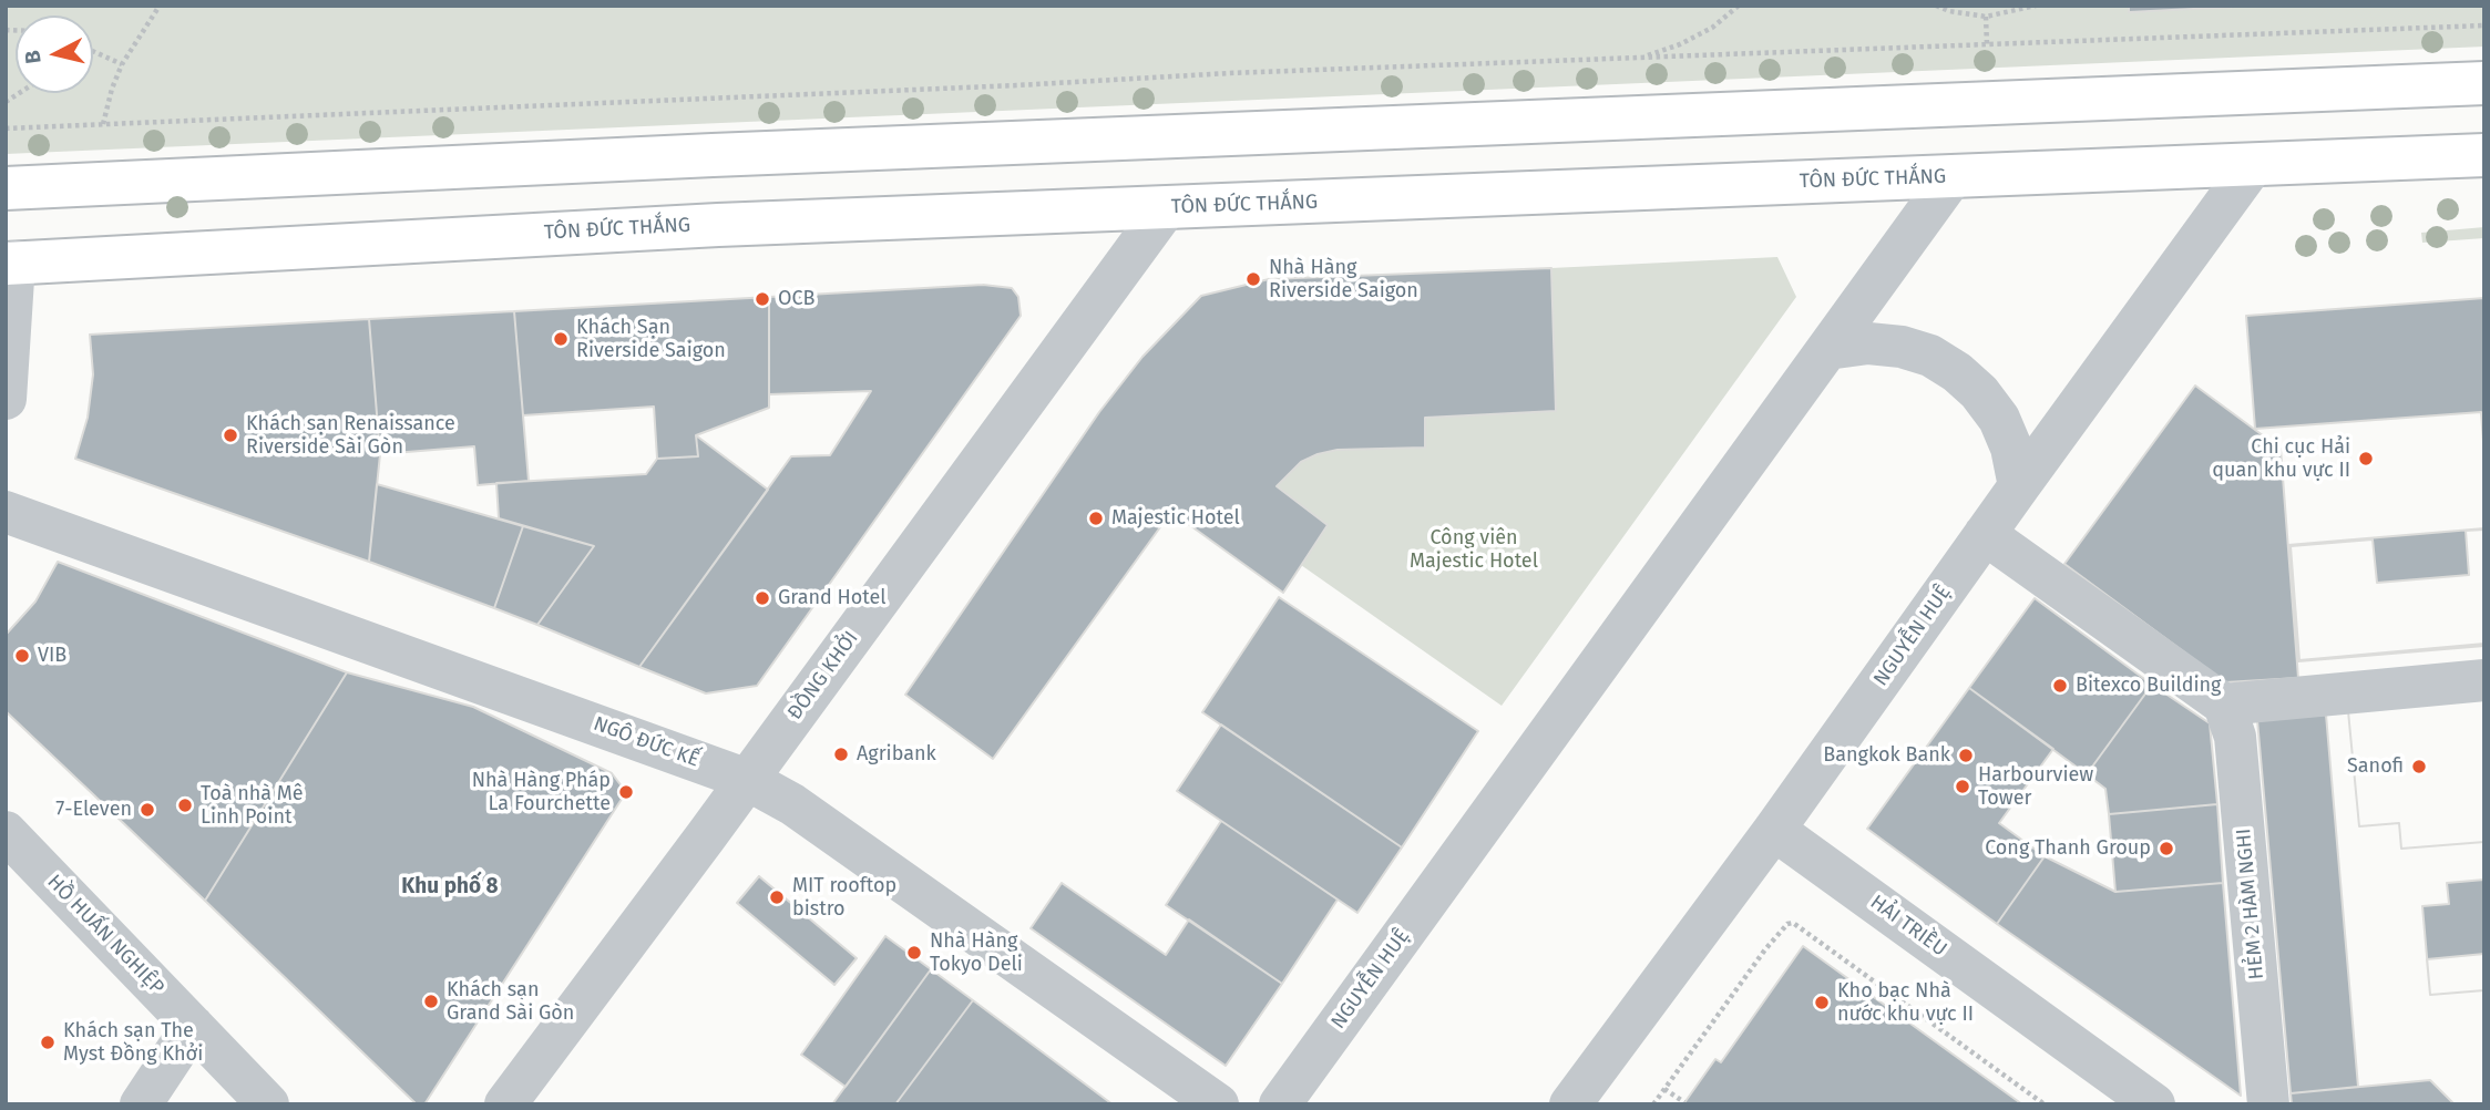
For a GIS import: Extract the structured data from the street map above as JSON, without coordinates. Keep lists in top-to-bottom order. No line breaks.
{"streets":{"main road":["TÔN ÐỨC THẮNG"],"street":["NGUYỄN HUỆ","ÐỒNG KHỞI","NGÔ ÐỨC KẾ","HẺM 2 HÀM NGHI","HẢI TRIỀU","HỒ HUẤN NGHIỆP"]},"crossings":[["TÔN ÐỨC THẮNG","NGUYỄN HUỆ"],["TÔN ÐỨC THẮNG","ÐỒNG KHỞI"],["NGUYỄN HUỆ","HẢI TRIỀU"],["ÐỒNG KHỞI","NGÔ ÐỨC KẾ"]],"districts":["Khu phố 8"],"parks":["Công viên Majestic Hotel"],"places":["Nhà Hàng Riverside Saigon","OCB","Khách Sạn Riverside Saigon","Khách sạn Renaissance Riverside Sài Gòn","Chi cục Hải quan khu vực II","Majestic Hotel","Grand Hotel","VIB","Bitexco Building","Agribank","Bangkok Bank","Sanofi","Harbourview Tower","Nhà Hàng Pháp La Fourchette","Toà nhà Mê Linh Point","7-Eleven","Cong Thanh Group","MIT rooftop bistro","Nhà Hàng Tokyo Deli","Khách sạn Grand Sài Gòn","Kho bạc Nhà nước khu vực II","Khách sạn The Myst Đồng Khởi"],"north":"left"}
